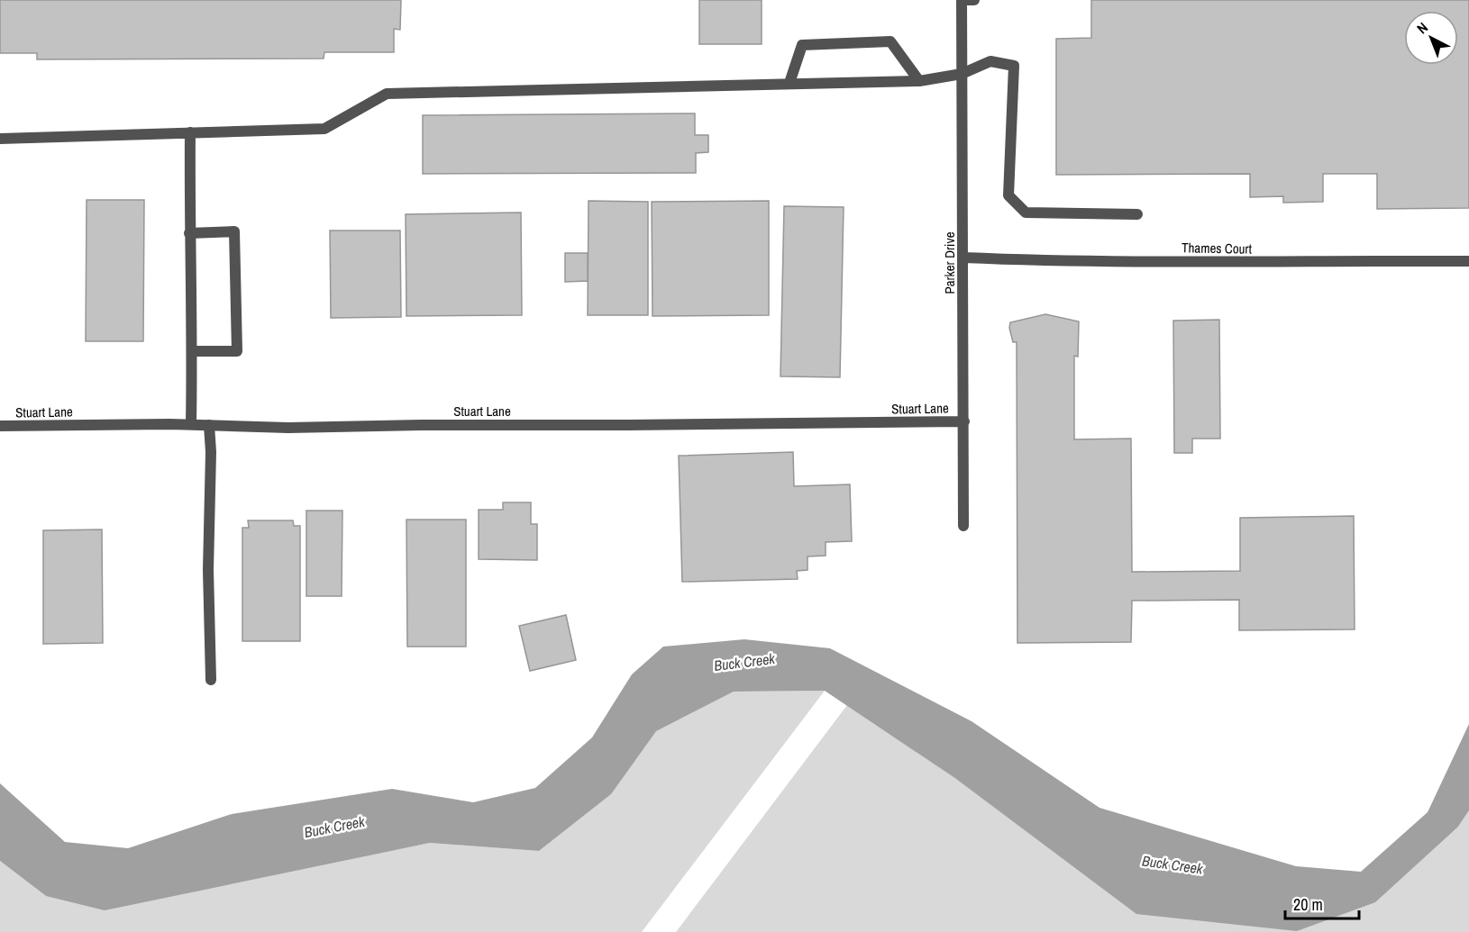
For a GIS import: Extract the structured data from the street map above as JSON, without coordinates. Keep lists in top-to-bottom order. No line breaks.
{"streets":{"street":["Thames Court","Parker Drive","Stuart Lane"]},"crossings":[["Thames Court","Parker Drive"],["Parker Drive","Stuart Lane"]],"water":["Buck Creek"],"scale_bar":"20 m","north":"top left"}
